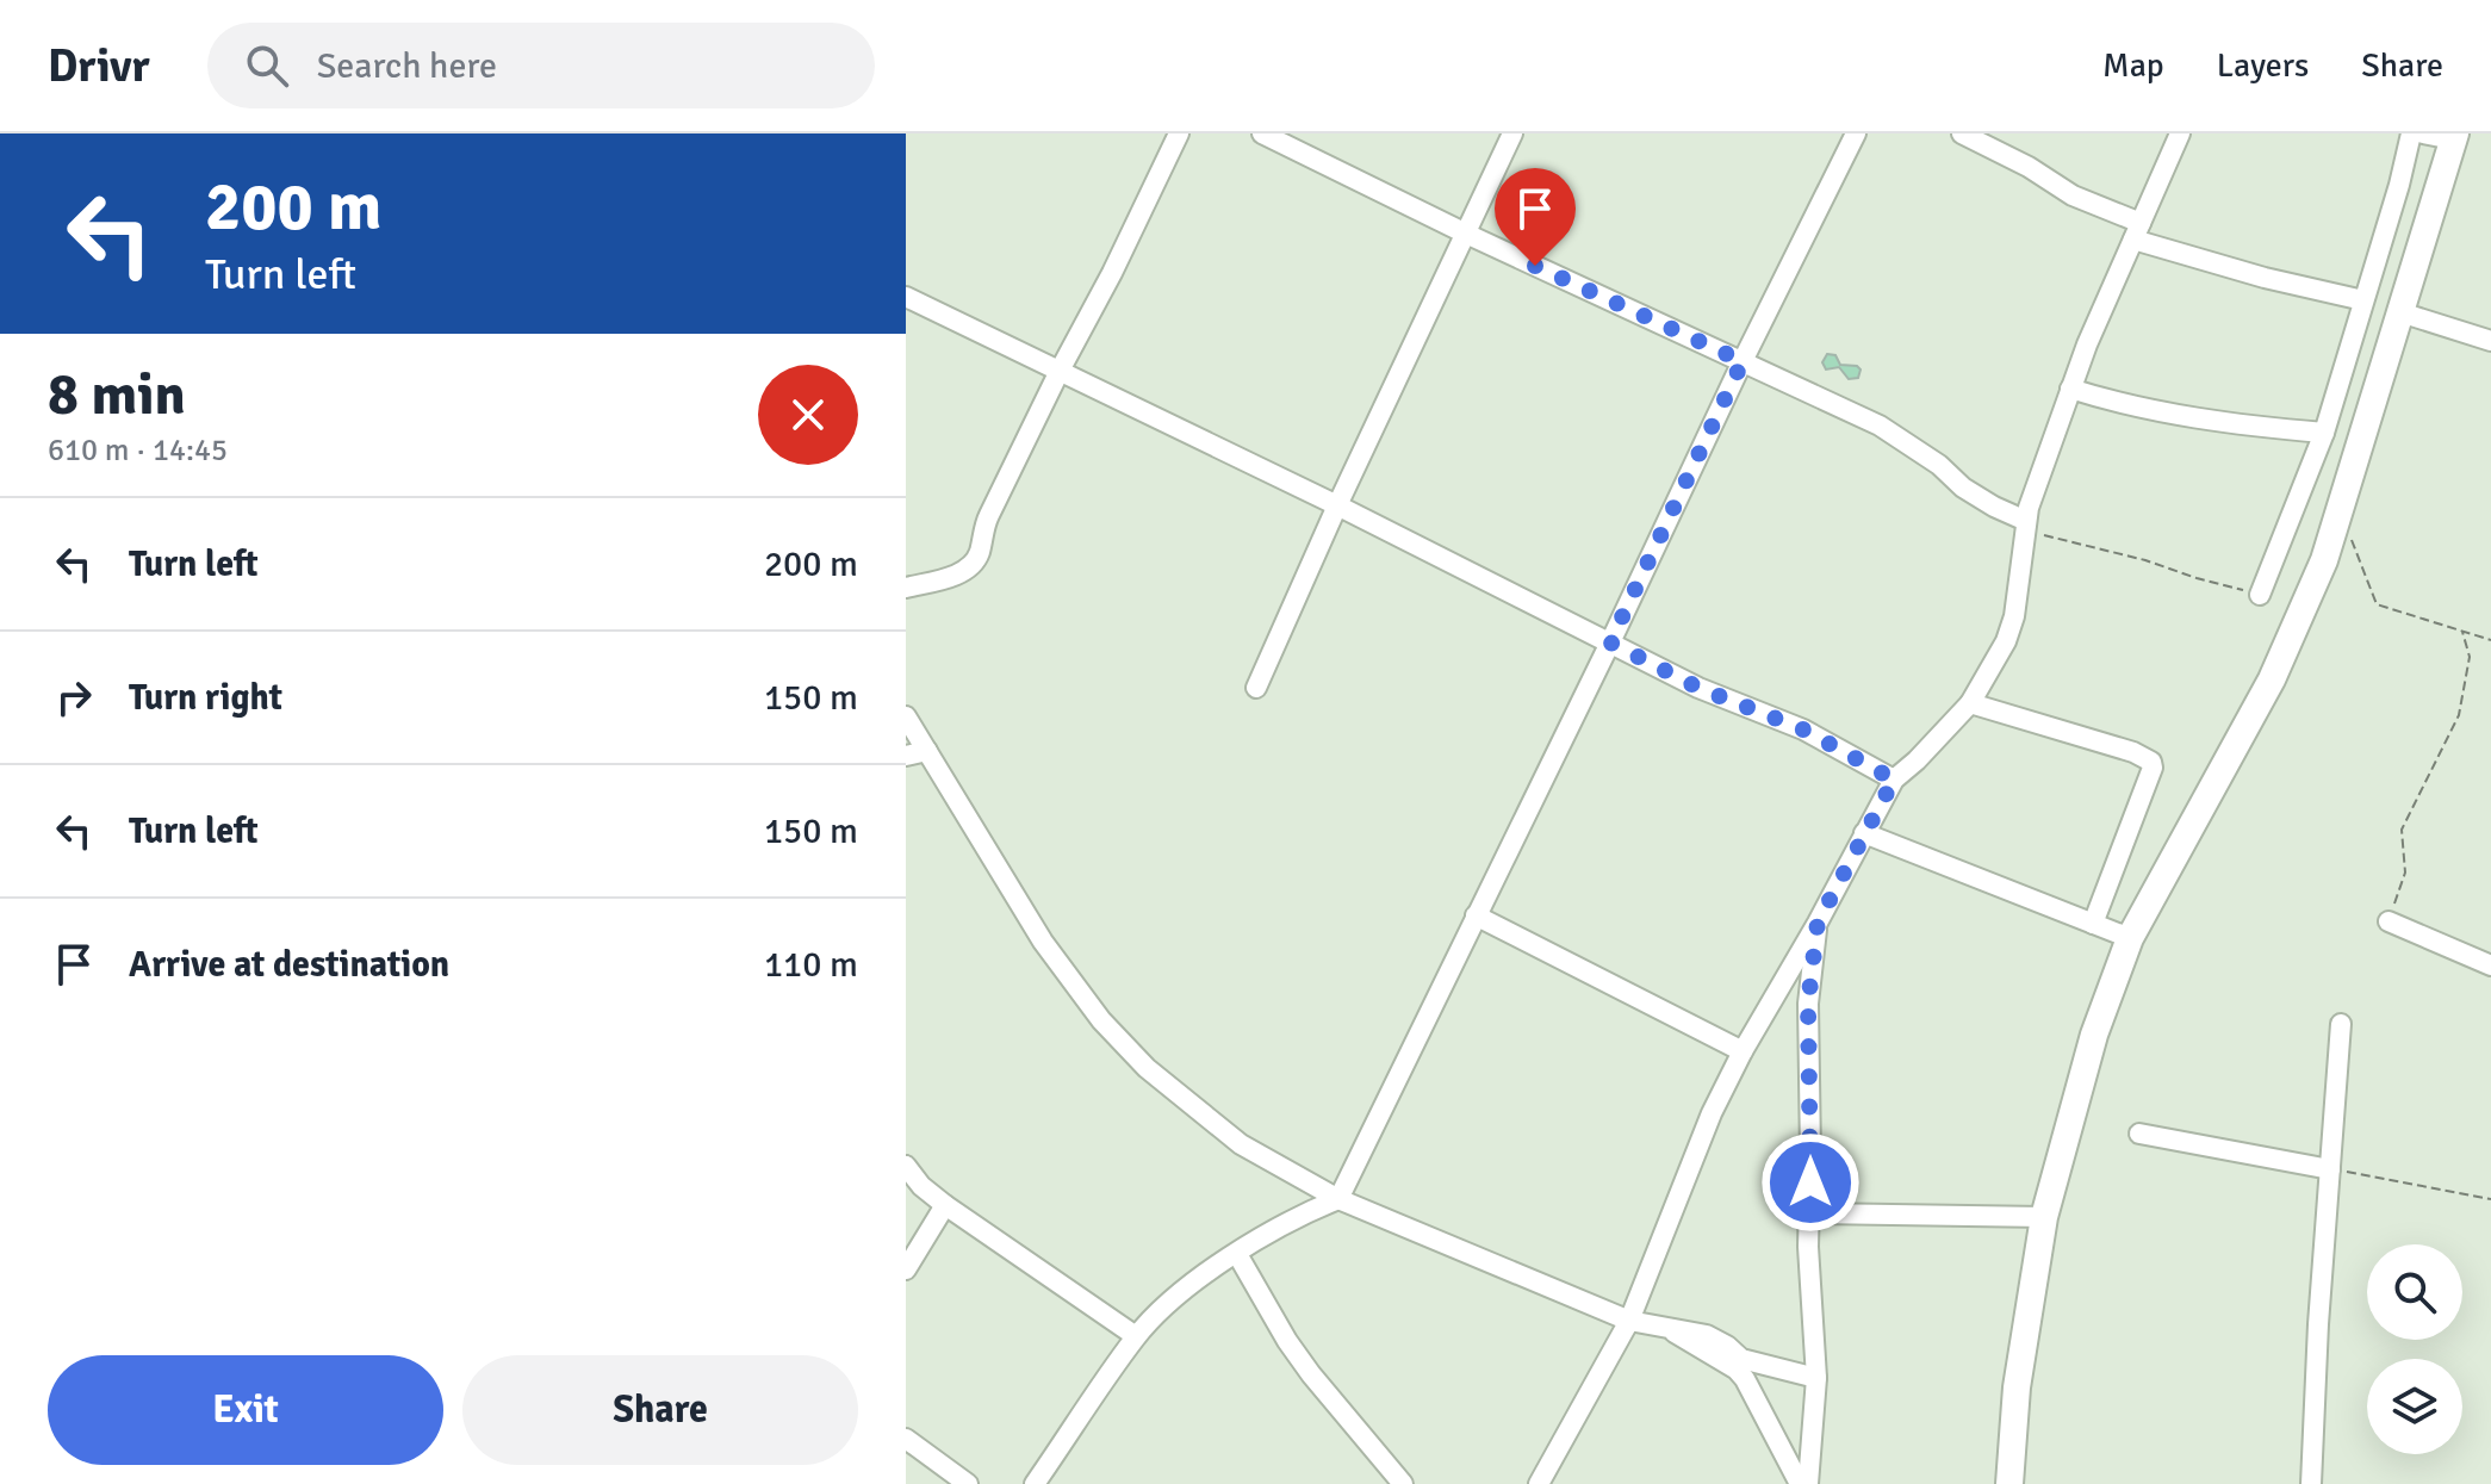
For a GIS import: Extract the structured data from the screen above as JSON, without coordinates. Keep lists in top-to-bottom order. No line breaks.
{"page":{"header":"Drivr","search":"Search here","nav":["Map","Layers","Share"],"turn":["200 m","Turn left"],"heading":["8 min","610 m · 14:45"],"list":[{"name":"Turn left","value":"200 m"},{"name":"Turn right","value":"150 m"},{"name":"Turn left","value":"150 m"},{"name":"Arrive at destination","value":"110 m"}],"buttons":["Exit","Share"]}}
